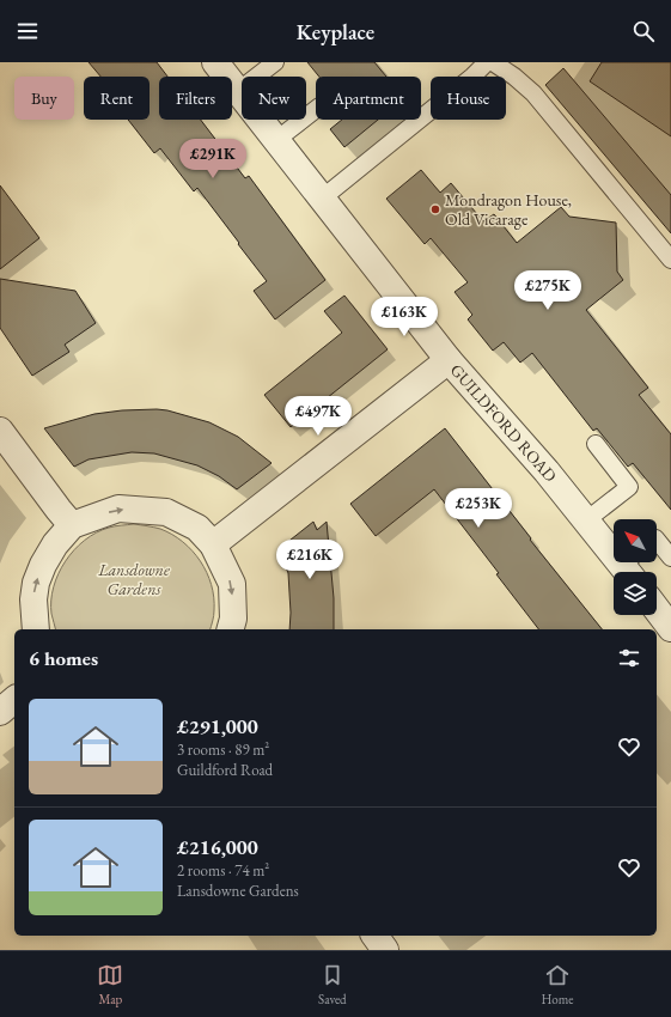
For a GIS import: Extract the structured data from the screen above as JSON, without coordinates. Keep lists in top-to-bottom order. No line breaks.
{"streets":{"street":["GUILDFORD ROAD"]},"parks":["Lansdowne Gardens"],"places":["Mondragon House, Old Vicarage"],"north":"top left","page":{"header":"Keyplace","chip":["Buy","Rent","Filters","New","Apartment","House"],"price":["£291K","£275K","£163K","£497K","£253K","£216K"],"heading":"6 homes","list":[{"name":"£291,000","note":"3 rooms · 89 m² · Guildford Road"},{"name":"£216,000","note":"2 rooms · 74 m² · Lansdowne Gardens"}],"tabs":["Map","Saved","Home"]}}
